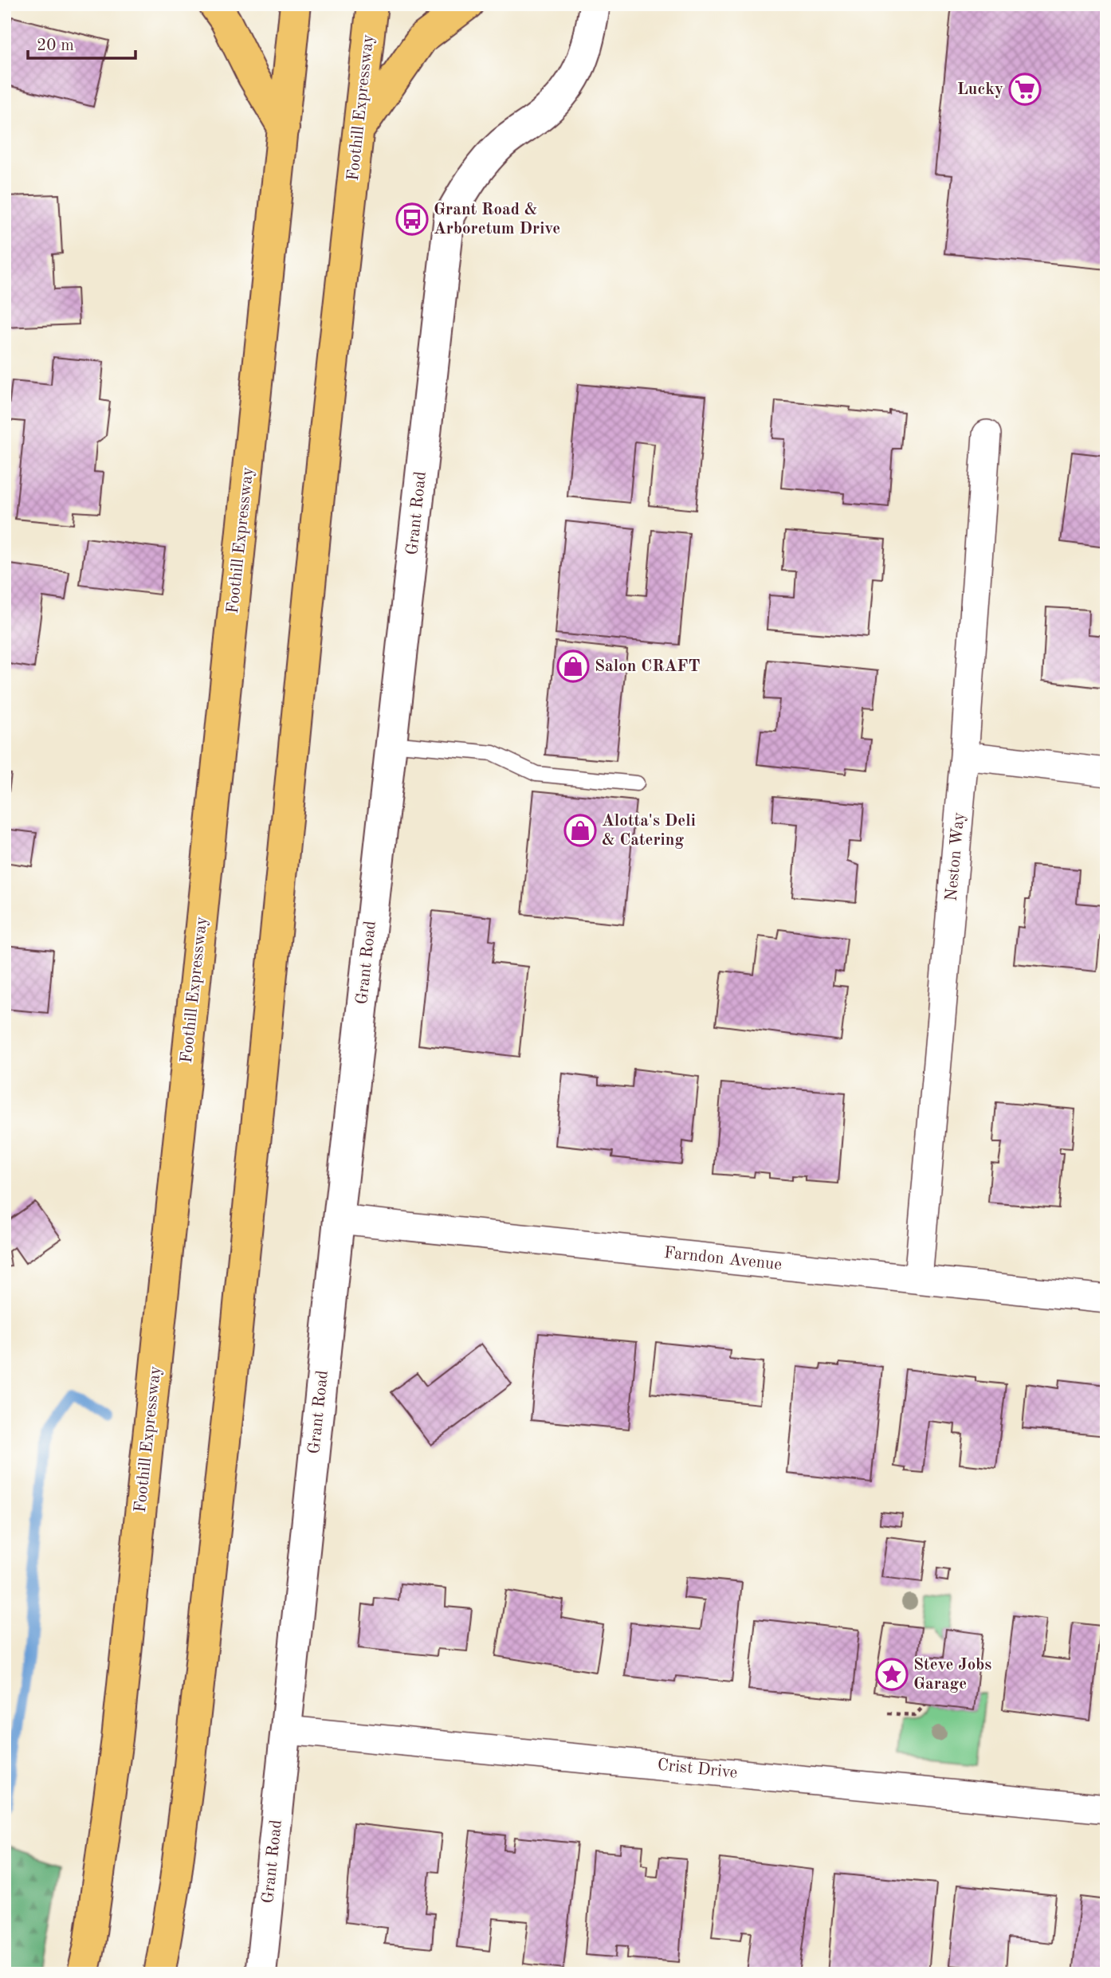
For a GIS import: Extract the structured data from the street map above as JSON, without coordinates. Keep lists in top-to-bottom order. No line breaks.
{"streets":{"highway":["Foothill Expressway"],"street":["Grant Road","Neston Way","Farndon Avenue","Crist Drive"]},"crossings":[["Grant Road","Farndon Avenue"],["Grant Road","Crist Drive"],["Neston Way","Farndon Avenue"]],"places":{"supermarket":["Lucky"],"bus stop":["Grant Road & Arboretum Drive"],"shop":["Salon CRAFT","Alotta's Deli & Catering"],"place":["Steve Jobs Garage"]},"scale_bar":"20 m"}
